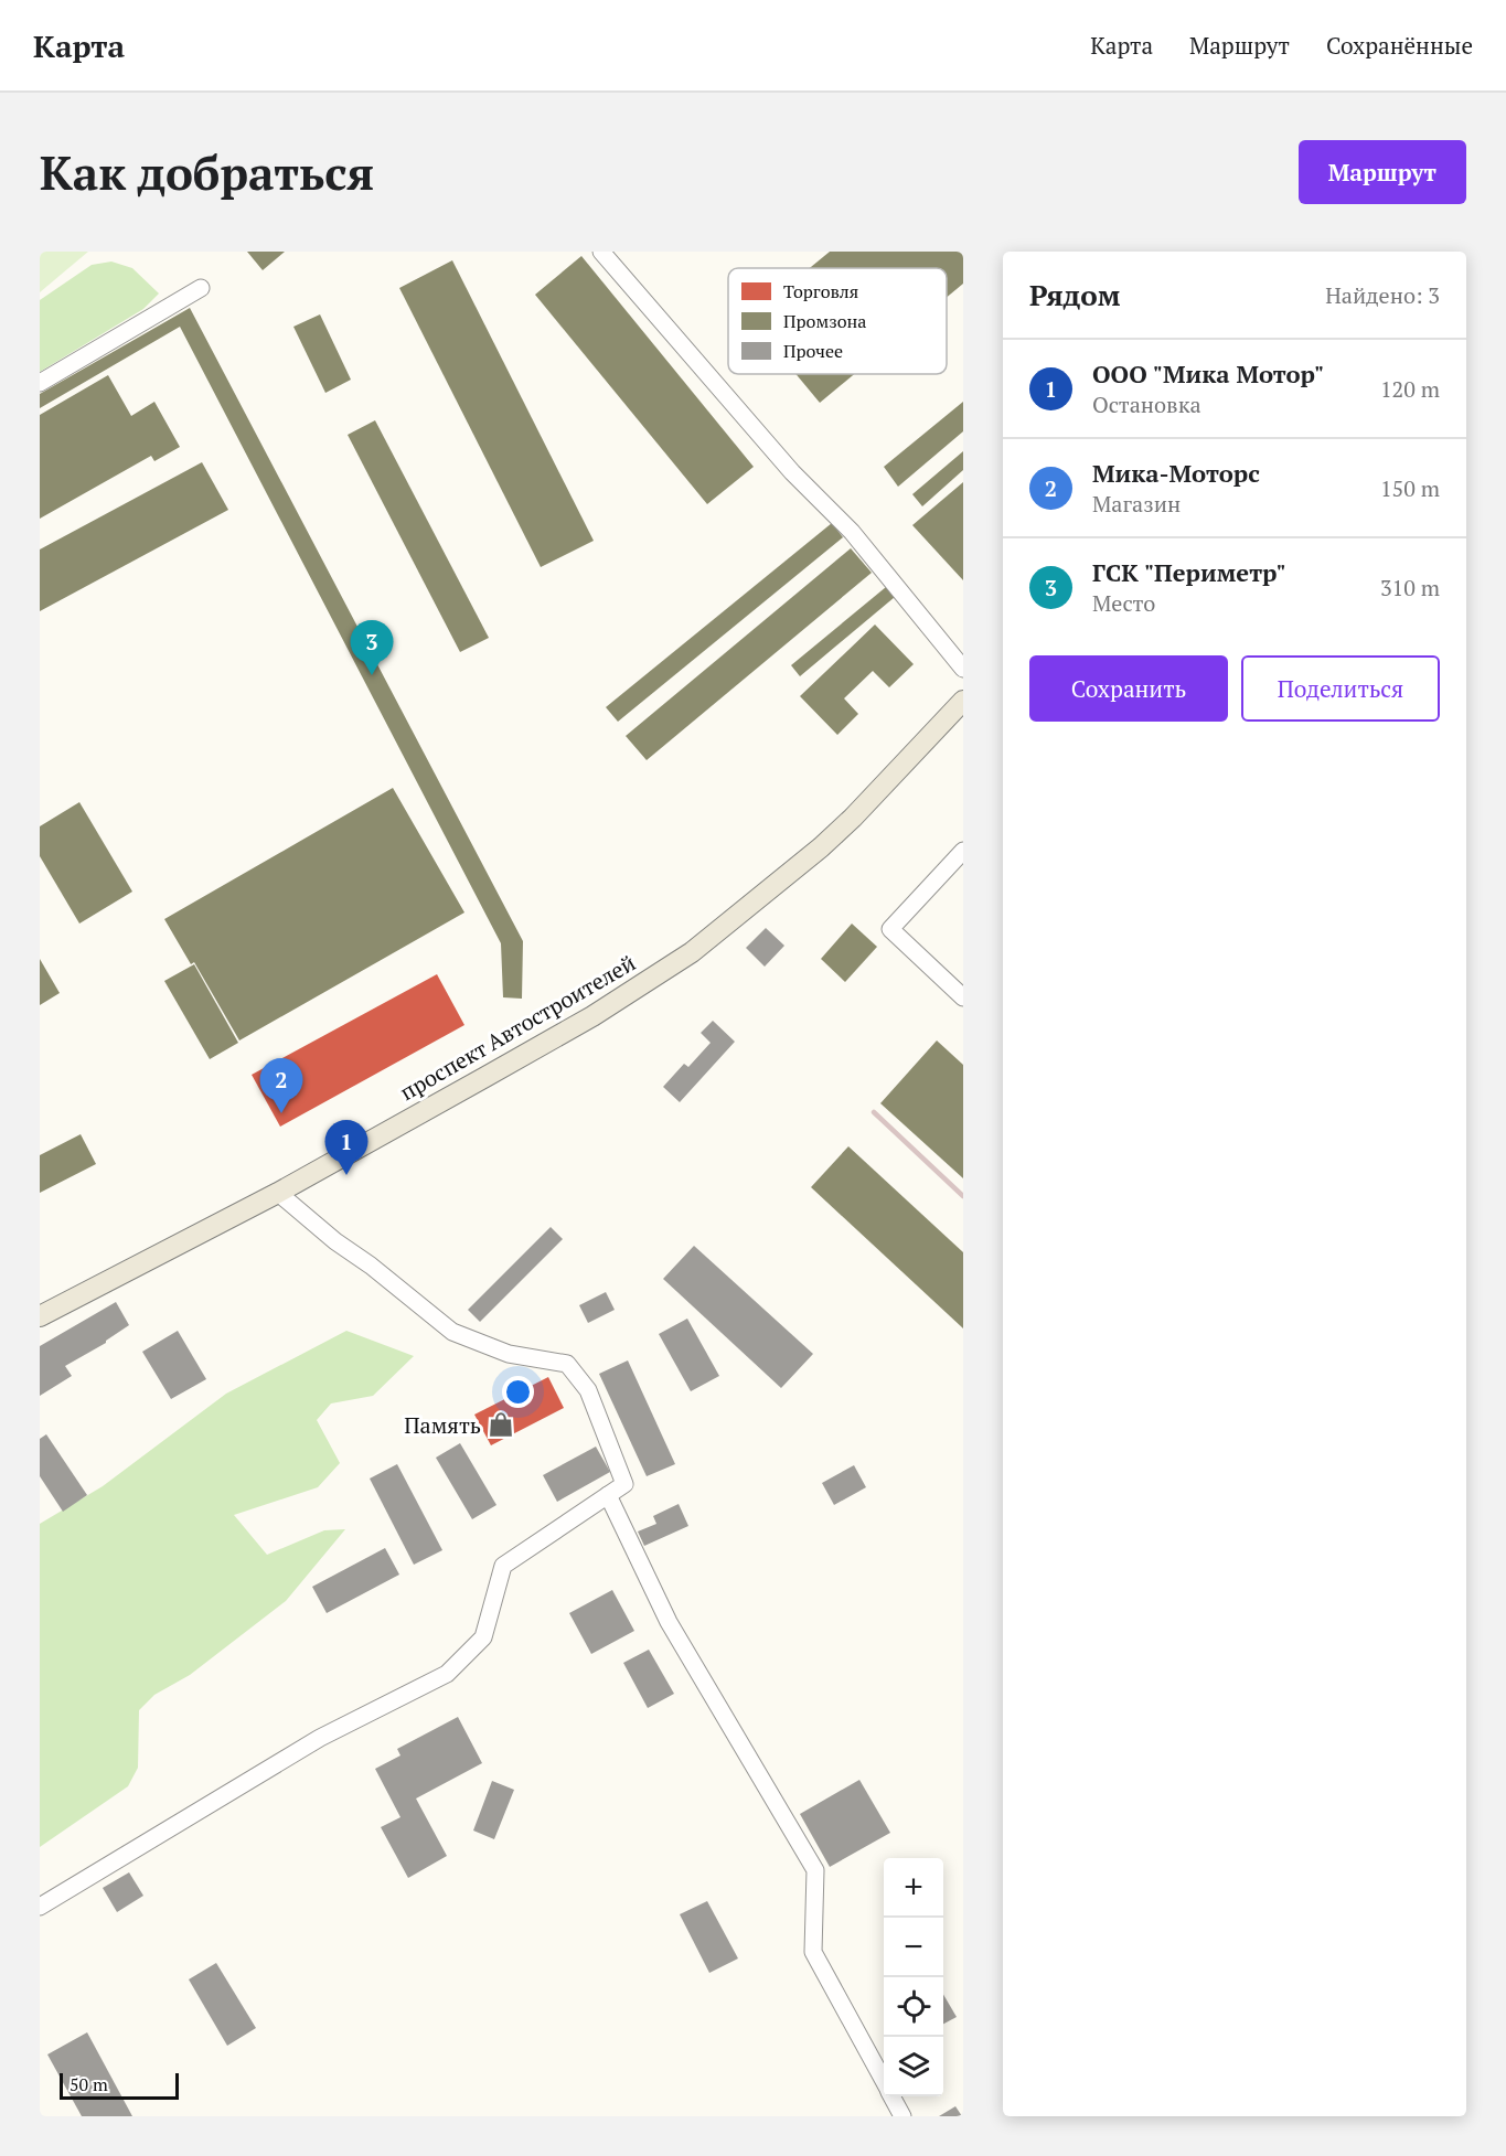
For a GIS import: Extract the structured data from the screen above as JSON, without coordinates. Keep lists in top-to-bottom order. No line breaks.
{"streets":{"main road":["проспект Автостроителей"]},"places":{"shop":["Память"]},"legend":["Торговля","Промзона","Прочее"],"scale_bar":"50 m","page":{"header":"Карта","nav":["Карта","Маршрут","Сохранённые"],"buttons":["Маршрут",["Сохранить","Поделиться"]],"title":"Как добраться","heading":["Рядом","Найдено: 3"],"list":[{"mark":"1","name":"ООО \"Мика Мотор\"","note":"Остановка","value":"120 m"},{"mark":"2","name":"Мика-Моторс","note":"Магазин","value":"150 m"},{"mark":"3","name":"ГСК \"Периметр\"","note":"Место","value":"310 m"}],"pins":["3","2","1"],"map_buttons":["+","−"],"scale":"50 m"}}
